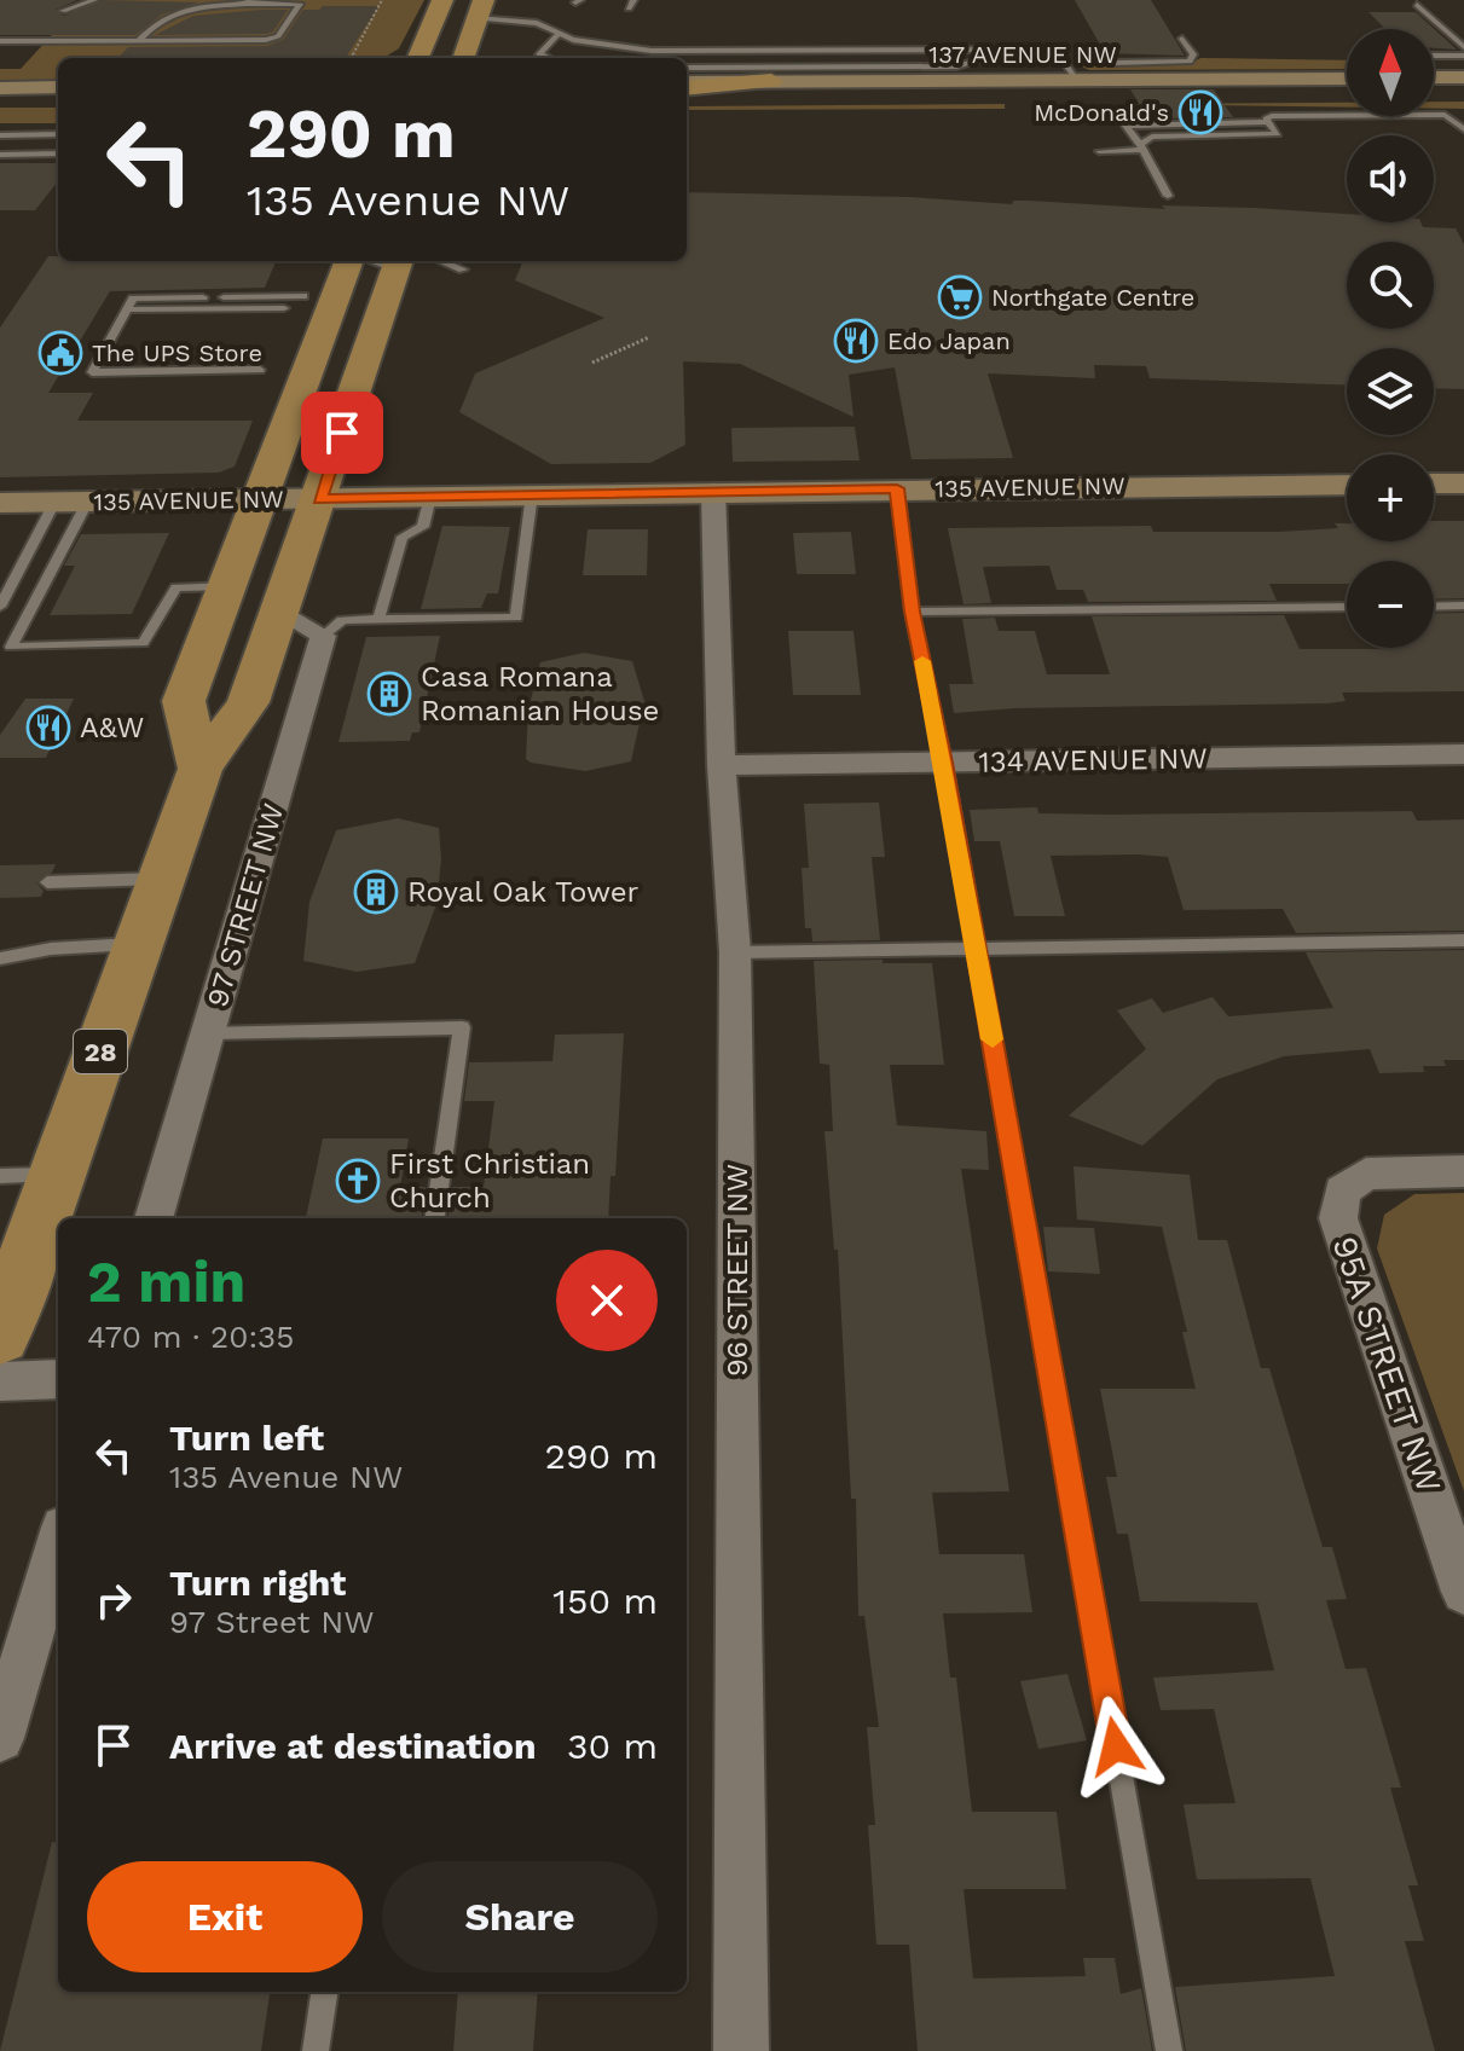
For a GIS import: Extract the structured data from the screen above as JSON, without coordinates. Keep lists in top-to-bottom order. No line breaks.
{"streets":{"main road":["137 AVENUE NW","135 AVENUE NW","28"],"street":["134 AVENUE NW","97 STREET NW","96 STREET NW","95A STREET NW"]},"crossings":[["135 AVENUE NW","96 STREET NW"],["134 AVENUE NW","96 STREET NW"]],"places":{"restaurant":["McDonald's","Edo Japan","A&W"],"supermarket":["Northgate Centre"],"public building":["The UPS Store"],"building":["Casa Romana Romanian House","Royal Oak Tower"],"church":["First Christian Church"]},"north":"top","page":{"map_buttons":["+","−"],"turn":["290 m","135 Avenue NW"],"heading":["2 min","470 m · 20:35"],"list":[{"name":"Turn left","note":"135 Avenue NW","value":"290 m"},{"name":"Turn right","note":"97 Street NW","value":"150 m"},{"name":"Arrive at destination","value":"30 m"}],"buttons":["Exit","Share"]}}
